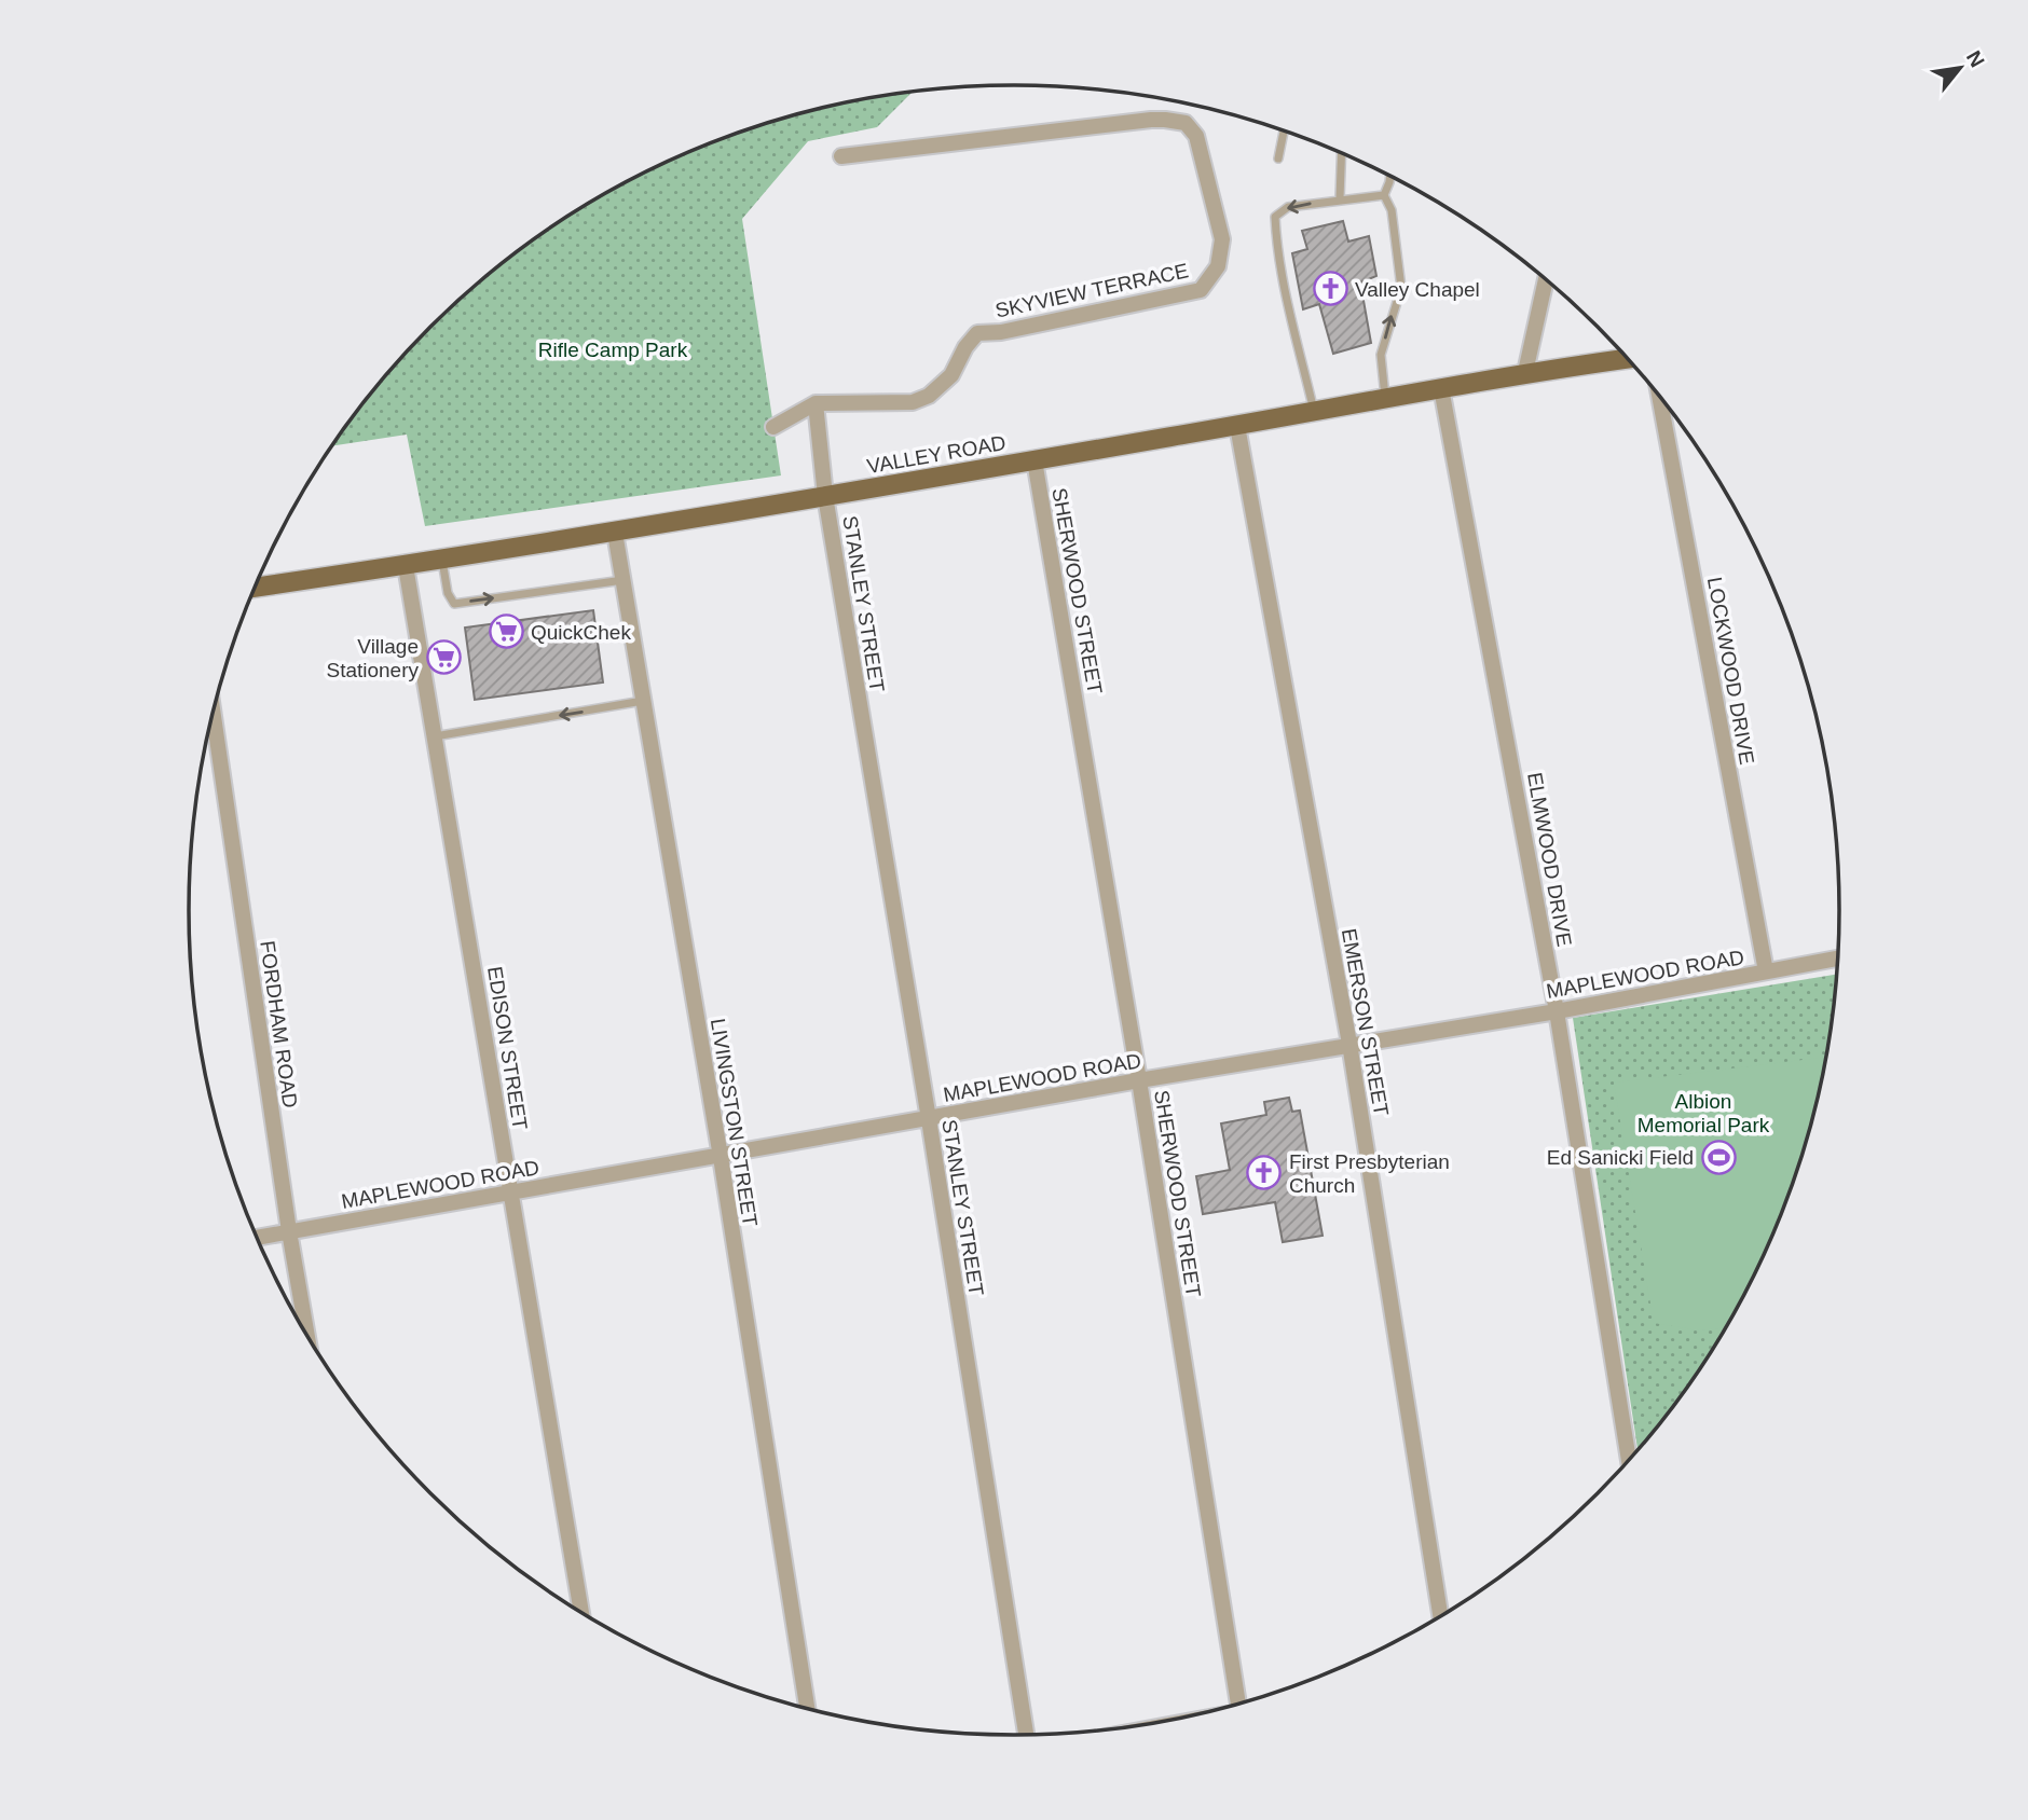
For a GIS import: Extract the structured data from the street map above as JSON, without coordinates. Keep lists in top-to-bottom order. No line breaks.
{"streets":{"main road":["VALLEY ROAD"],"street":["SKYVIEW TERRACE","SHERWOOD STREET","STANLEY STREET","LOCKWOOD DRIVE","ELMWOOD DRIVE","MAPLEWOOD ROAD","EMERSON STREET","FORDHAM ROAD","EDISON STREET","LIVINGSTON STREET"]},"crossings":[["VALLEY ROAD","SHERWOOD STREET"],["VALLEY ROAD","STANLEY STREET"],["VALLEY ROAD","ELMWOOD DRIVE"],["VALLEY ROAD","EMERSON STREET"],["VALLEY ROAD","EDISON STREET"],["VALLEY ROAD","LIVINGSTON STREET"],["SHERWOOD STREET","MAPLEWOOD ROAD"],["STANLEY STREET","MAPLEWOOD ROAD"],["LOCKWOOD DRIVE","MAPLEWOOD ROAD"],["ELMWOOD DRIVE","MAPLEWOOD ROAD"],["MAPLEWOOD ROAD","EMERSON STREET"],["MAPLEWOOD ROAD","FORDHAM ROAD"],["MAPLEWOOD ROAD","EDISON STREET"],["MAPLEWOOD ROAD","LIVINGSTON STREET"]],"parks":["Rifle Camp Park","Albion Memorial Park"],"places":{"church":["Valley Chapel","First Presbyterian Church"],"supermarket":["QuickChek","Village Stationery"],"sports":["Ed Sanicki Field"]},"north":"top right"}
